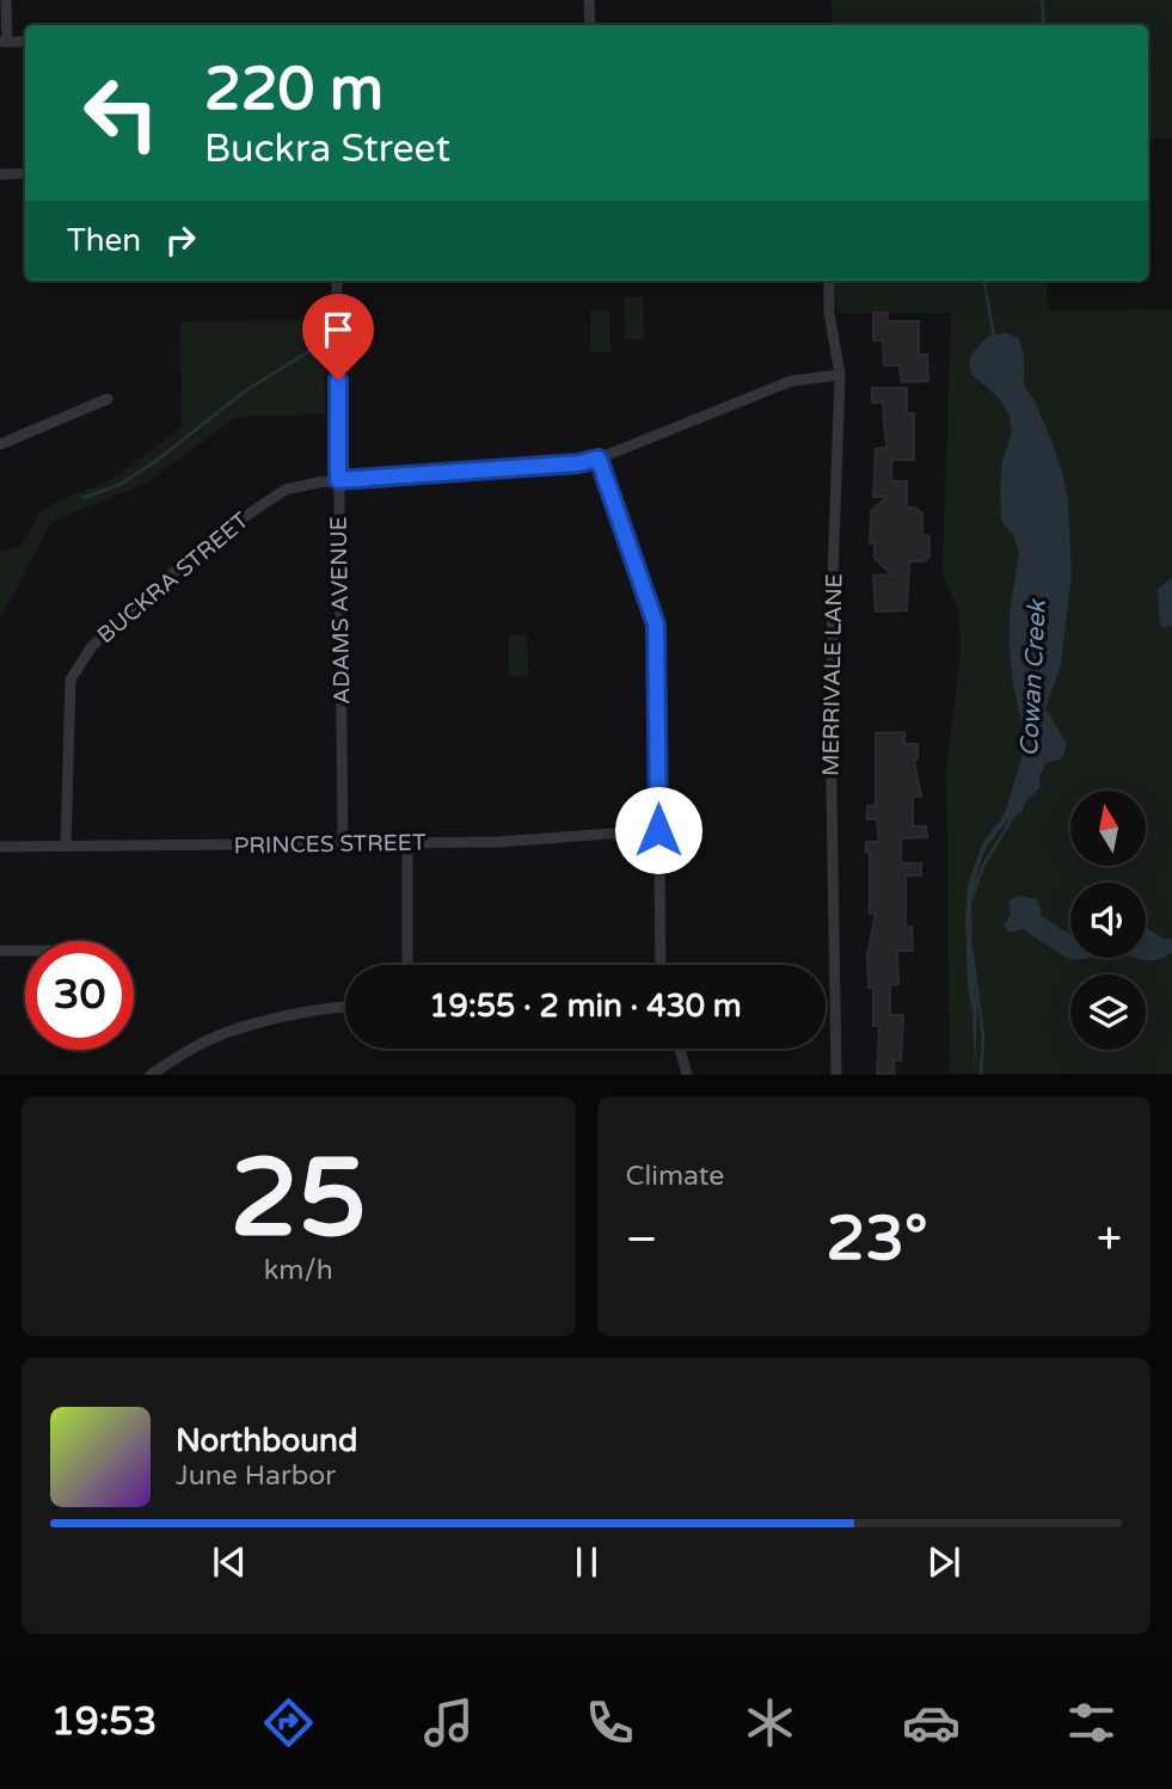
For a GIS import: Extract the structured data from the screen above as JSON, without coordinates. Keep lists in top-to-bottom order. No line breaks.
{"streets":{"street":["BUCKRA STREET","ADAMS AVENUE","MERRIVALE LANE","PRINCES STREET"]},"crossings":[["BUCKRA STREET","ADAMS AVENUE"],["BUCKRA STREET","MERRIVALE LANE"],["BUCKRA STREET","PRINCES STREET"],["ADAMS AVENUE","PRINCES STREET"]],"water":["Cowan Creek"],"north":"top","page":{"turn":["220 m","Buckra Street"],"then":"Then","limit":"30","trip":"19:55 · 2 min · 430 m","tile":[["25","km/h"],"Climate"],"heat":["−","23°","+"],"song":["Northbound","June Harbor"],"tabs":"19:53"}}
